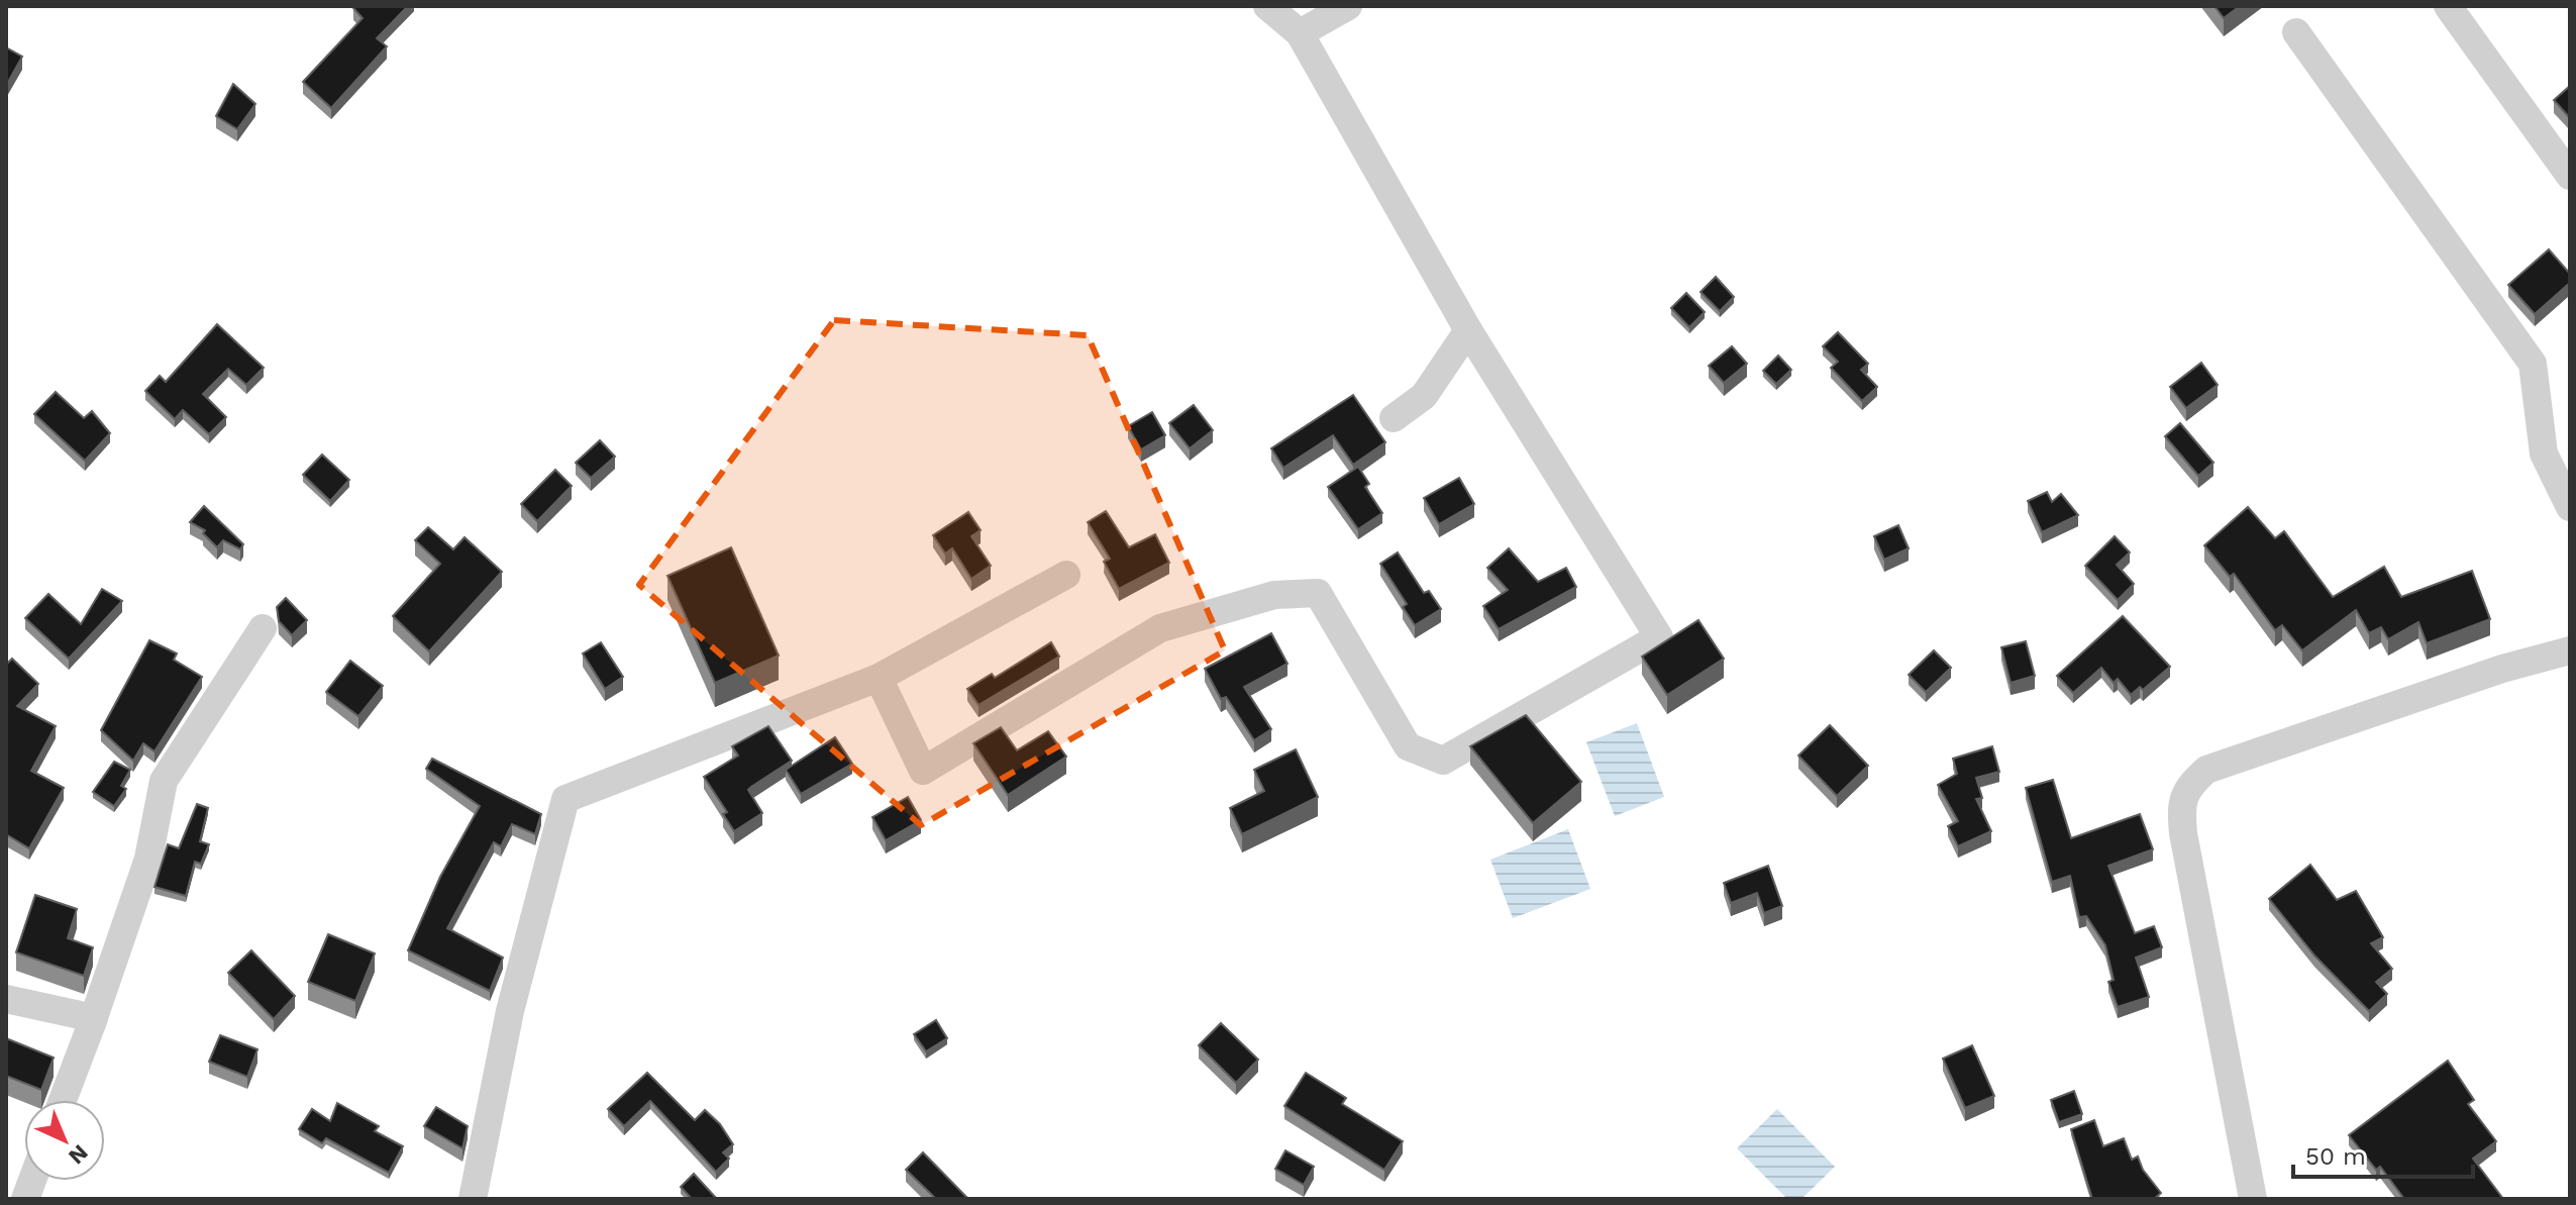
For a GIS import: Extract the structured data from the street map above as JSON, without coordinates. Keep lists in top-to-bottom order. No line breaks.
{"scale_bar":"50 m","north":"bottom right"}
